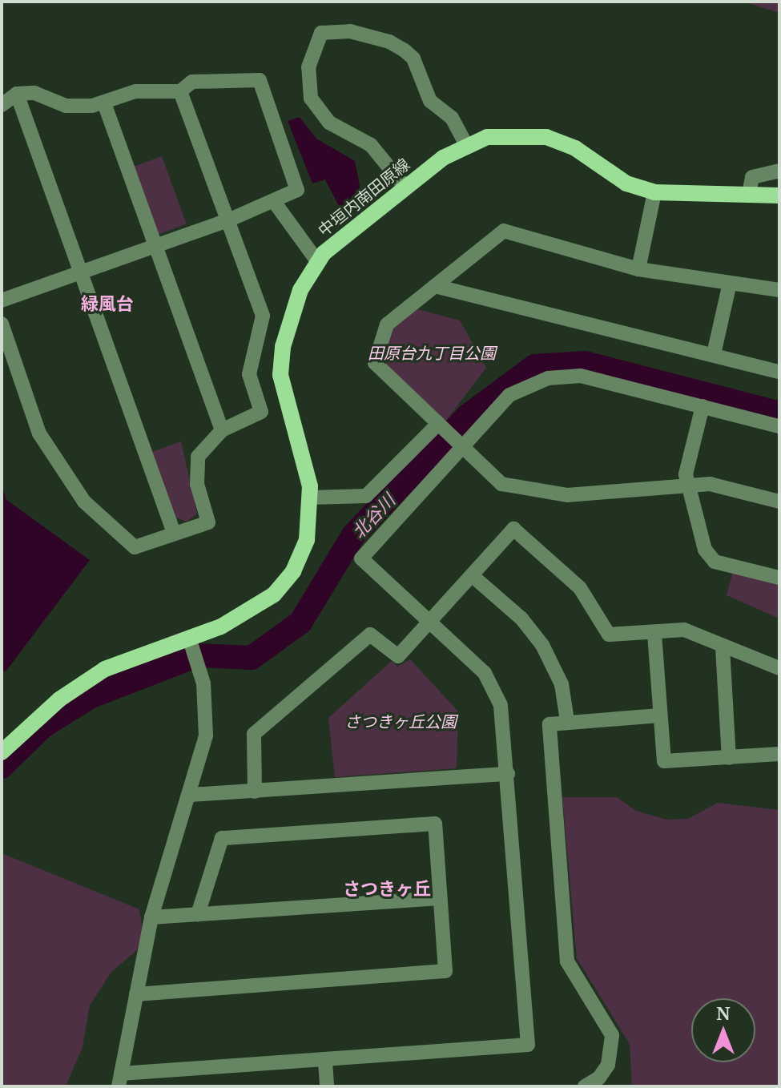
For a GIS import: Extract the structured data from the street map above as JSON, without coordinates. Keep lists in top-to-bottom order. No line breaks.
{"streets":{"main road":["中垣内南田原線"]},"districts":["緑風台","さつきヶ丘"],"water":["北谷川"],"parks":["田原台九丁目公園","さつきヶ丘公園"],"north":"top"}
